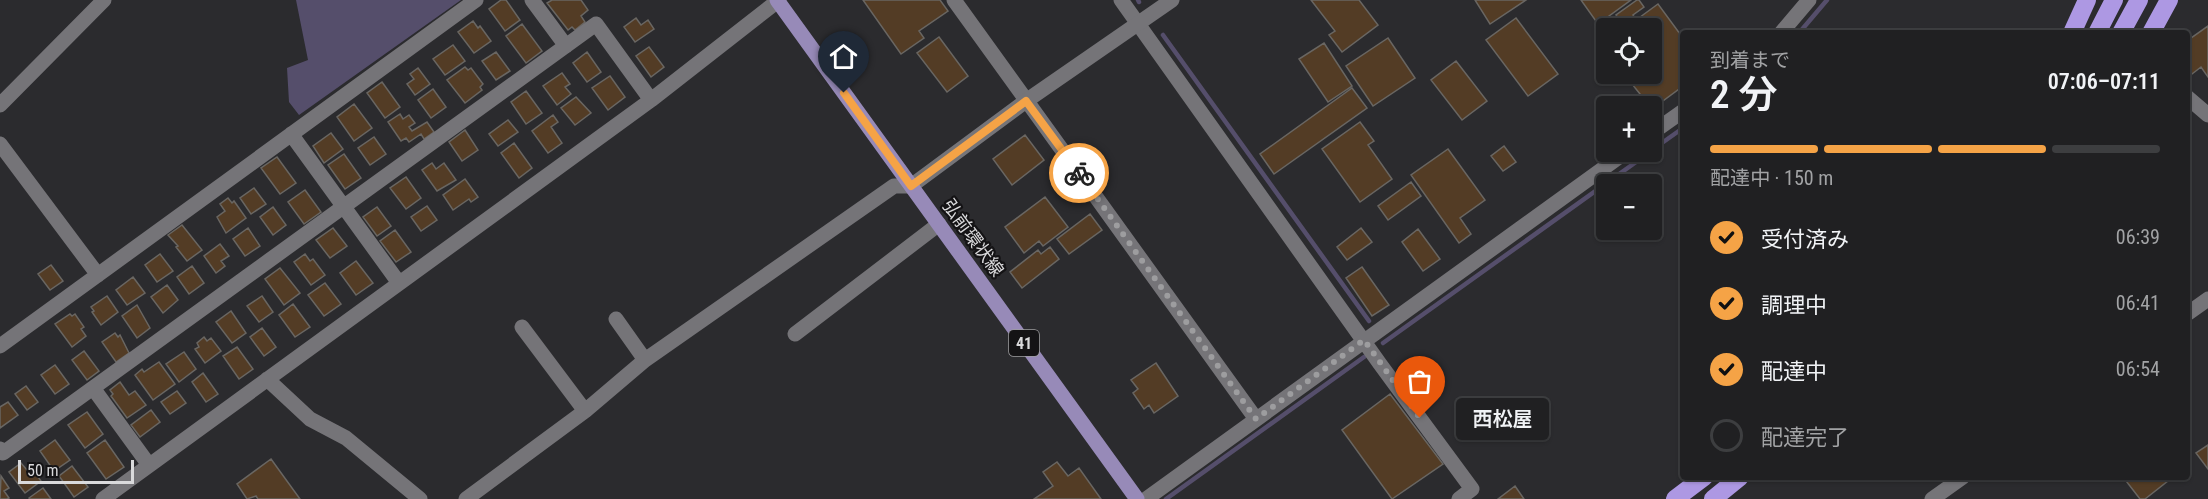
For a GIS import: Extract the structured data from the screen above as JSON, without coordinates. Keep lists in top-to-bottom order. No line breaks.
{"streets":{"main road":["弘前環状線","41"]},"places":["西松屋"],"scale_bar":"50 m","page":{"map_buttons":["+","−"],"heading":["2 分","到着まで","07:06–07:11"],"bar":"配達中 · 150 m","list":[["受付済み","06:39"],["調理中","06:41"],["配達中","06:54"],"配達完了"],"bubble":"西松屋","scale":"50 m"}}
